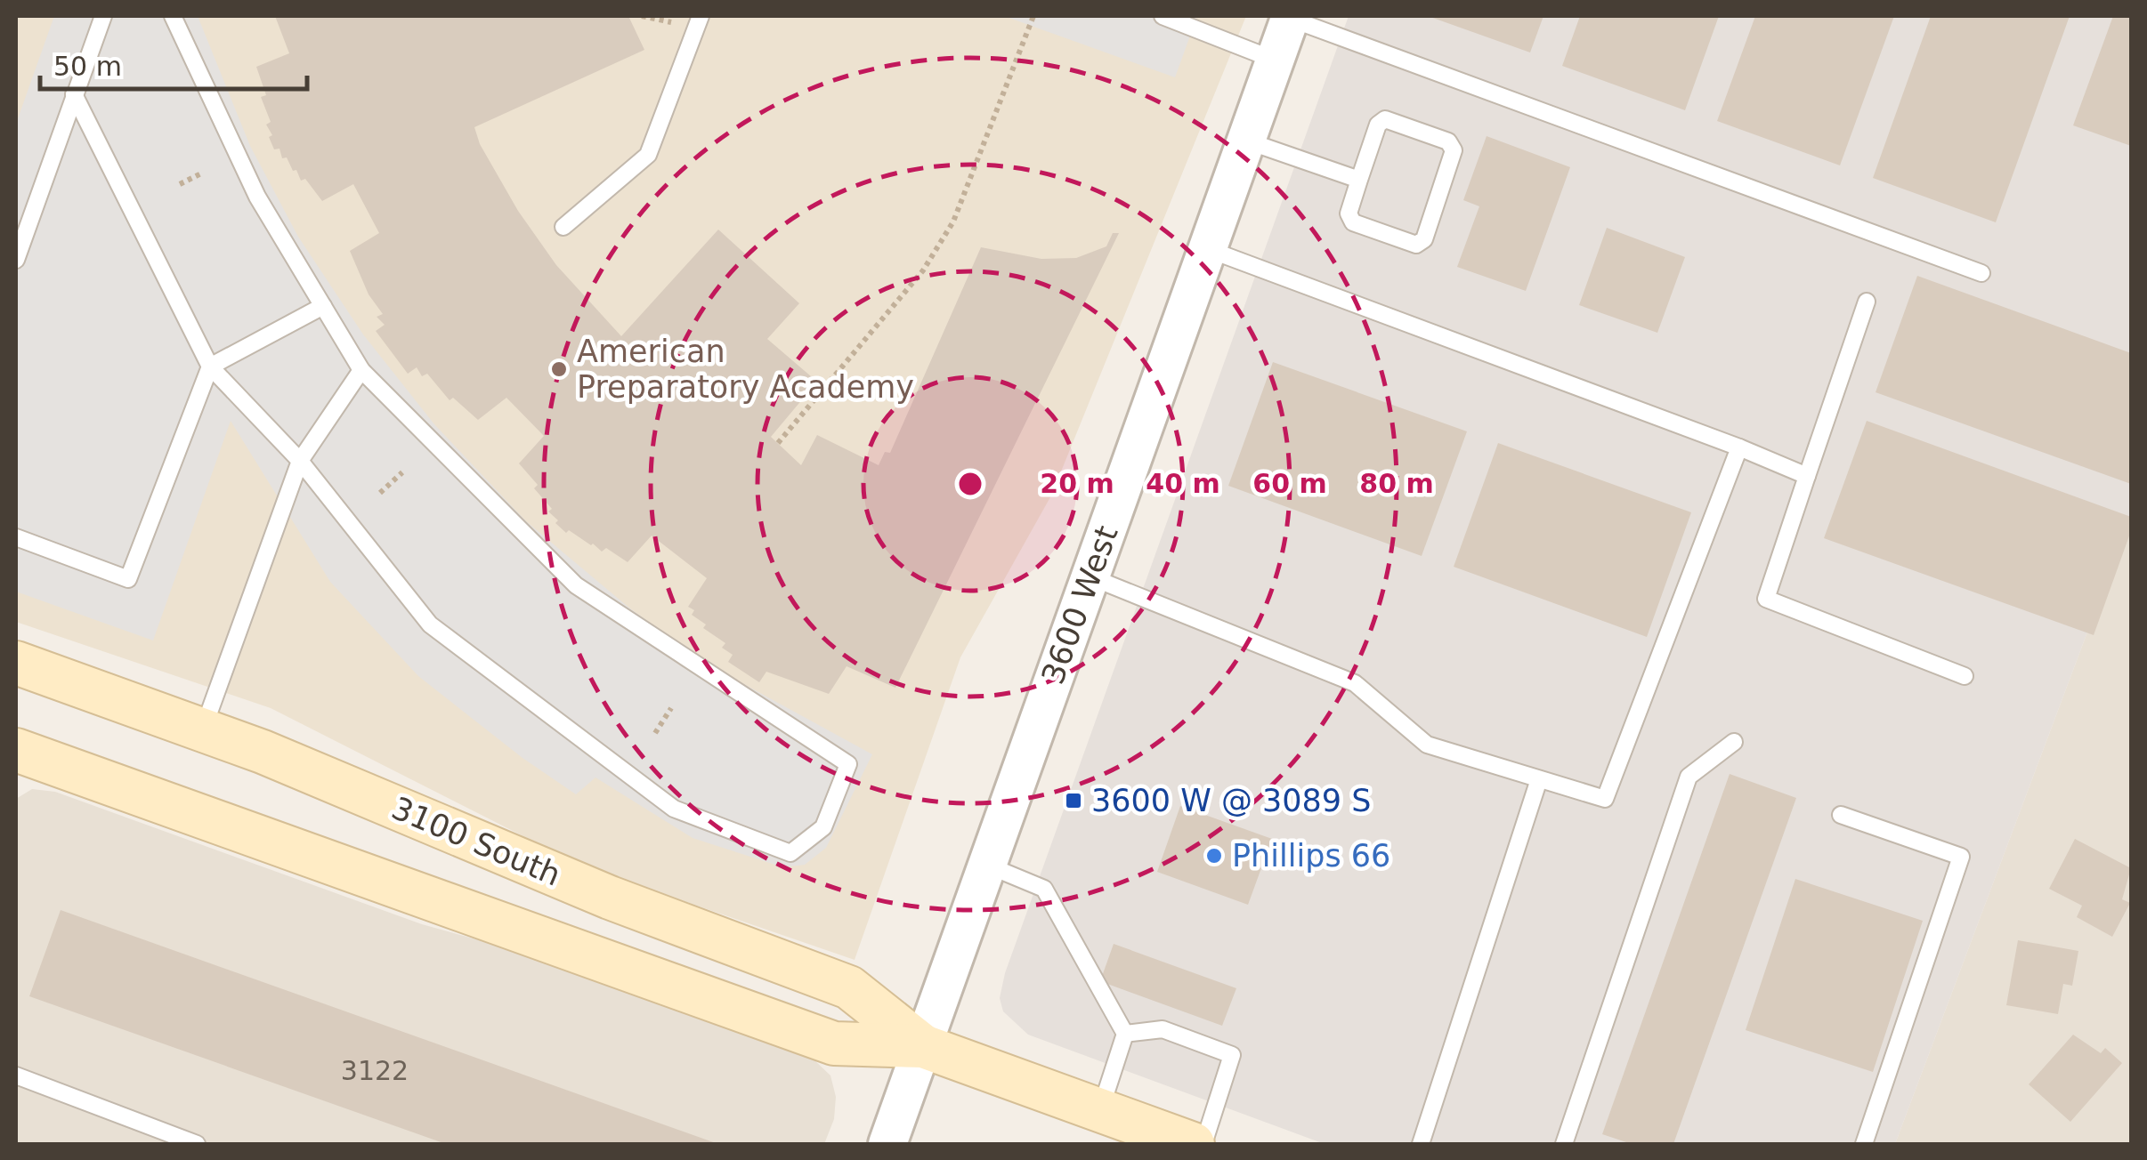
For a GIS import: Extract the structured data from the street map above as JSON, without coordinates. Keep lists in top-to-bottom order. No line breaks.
{"streets":{"main road":["3100 South"],"street":["3600 West"]},"crossings":[["3600 West","3100 South"]],"places":{"other":["American Preparatory Academy","Phillips 66"],"transit":["3600 W @ 3089 S"]},"house_numbers":["3122"],"scale_bar":"50 m","rings":["20 m","40 m","60 m","80 m"]}
